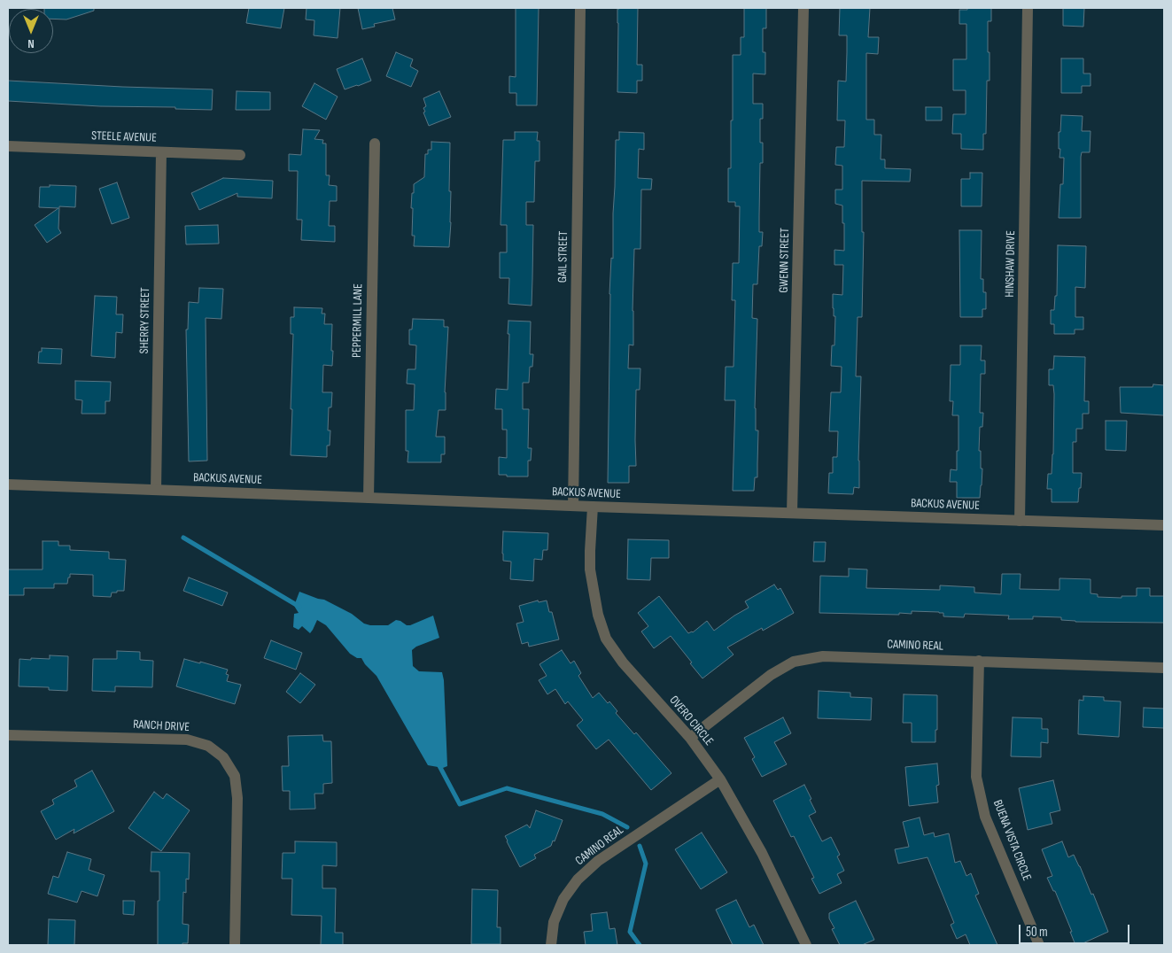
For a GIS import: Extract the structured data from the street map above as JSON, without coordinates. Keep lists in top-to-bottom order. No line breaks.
{"streets":{"street":["STEELE AVENUE","GAIL STREET","GWENN STREET","HINSHAW DRIVE","SHERRY STREET","PEPPERMILL LANE","BACKUS AVENUE","CAMINO REAL","OVERO CIRCLE","RANCH DRIVE","BUENA VISTA CIRCLE"]},"crossings":[["STEELE AVENUE","SHERRY STREET"],["GAIL STREET","BACKUS AVENUE"],["GWENN STREET","BACKUS AVENUE"],["HINSHAW DRIVE","BACKUS AVENUE"],["SHERRY STREET","BACKUS AVENUE"],["PEPPERMILL LANE","BACKUS AVENUE"],["BACKUS AVENUE","OVERO CIRCLE"],["CAMINO REAL","OVERO CIRCLE"],["CAMINO REAL","BUENA VISTA CIRCLE"]],"scale_bar":"50 m","north":"bottom"}
